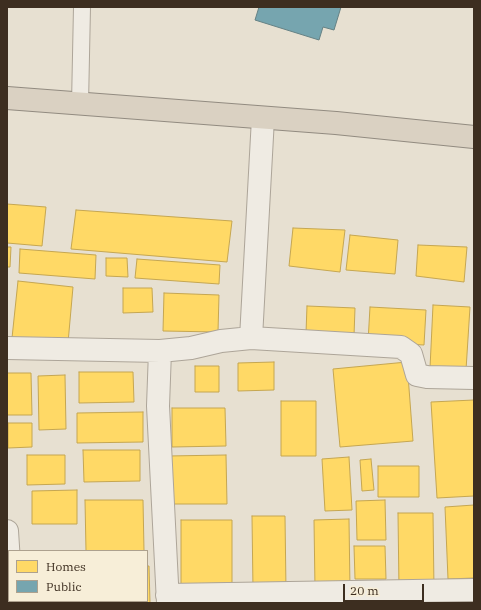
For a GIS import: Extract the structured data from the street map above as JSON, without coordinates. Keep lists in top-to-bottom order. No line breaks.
{"legend":["Homes","Public"],"scale_bar":"20 m"}
